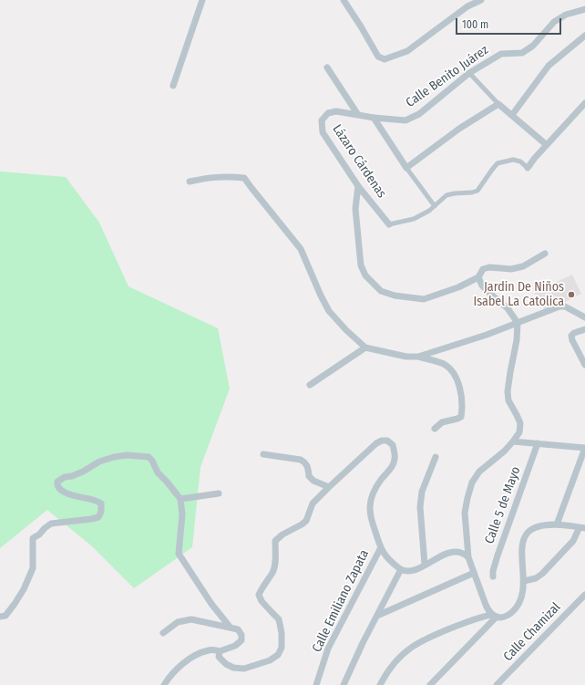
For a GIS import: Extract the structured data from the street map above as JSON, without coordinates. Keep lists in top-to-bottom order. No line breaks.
{"streets":{"street":["Calle Benito Juárez","Lázaro Cárdenas","Calle 5 de Mayo","Calle Emiliano Zapata","Calle Chamizal"]},"crossings":[["Calle Benito Juárez","Lázaro Cárdenas"]],"places":["Jardin De Niños Isabel La Catolica"],"scale_bar":"100 m"}
